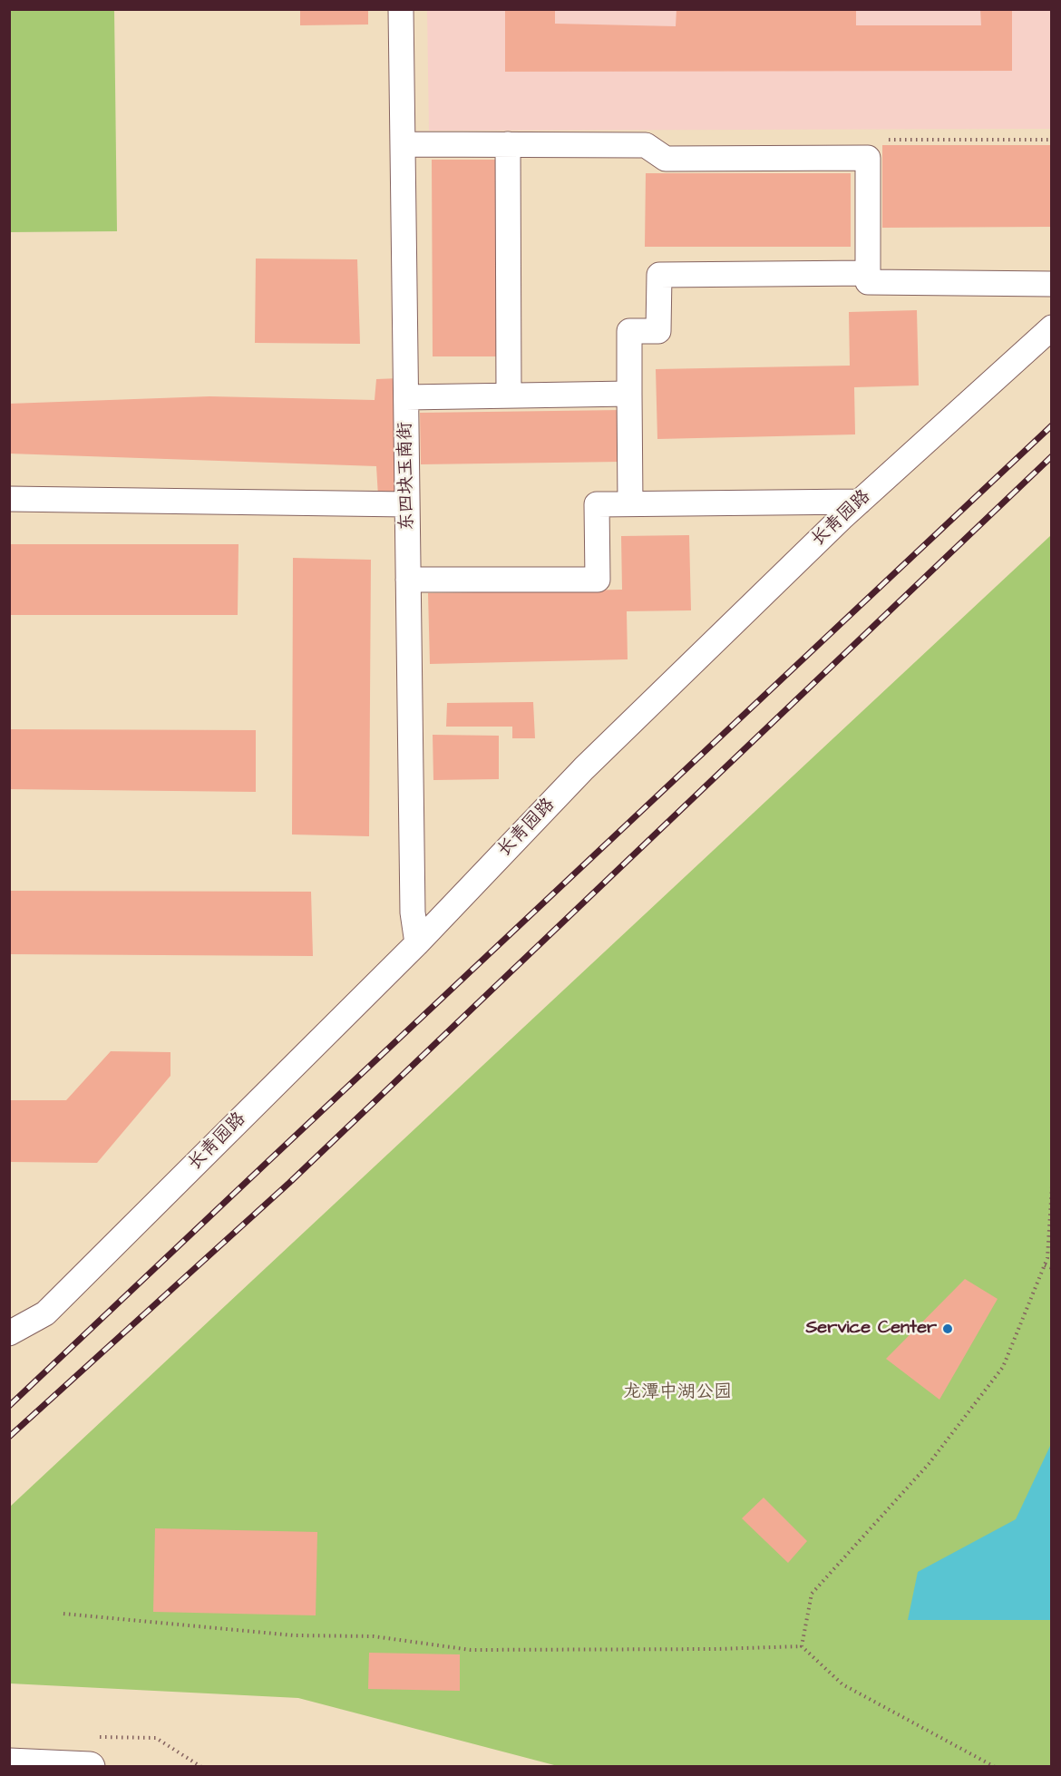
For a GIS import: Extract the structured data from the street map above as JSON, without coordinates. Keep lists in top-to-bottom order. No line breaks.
{"streets":{"street":["东四块玉南街","长青园路"]},"crossings":[["东四块玉南街","长青园路"]],"parks":["龙潭中湖公园"],"places":["Service Center"]}
